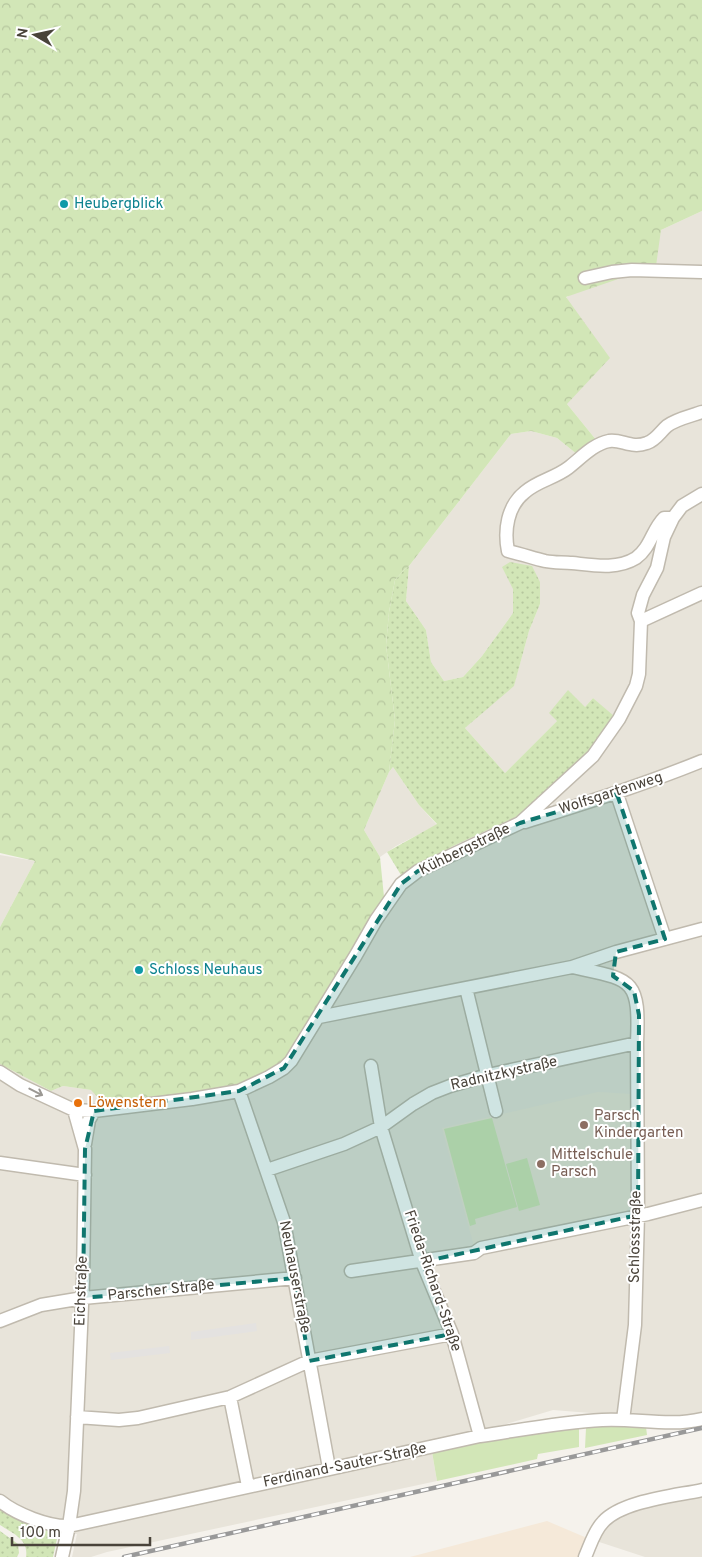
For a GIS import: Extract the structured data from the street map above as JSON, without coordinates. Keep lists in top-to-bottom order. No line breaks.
{"streets":{"street":["Wolfsgartenweg","Kühbergstraße","Radnitzkystraße","Schlossstraße","Neuhauserstraße","Frieda-Richard-Straße","Eichstraße","Parscher Straße","Ferdinand-Sauter-Straße"]},"crossings":[["Wolfsgartenweg","Kühbergstraße"],["Kühbergstraße","Schlossstraße"],["Kühbergstraße","Neuhauserstraße"],["Kühbergstraße","Eichstraße"],["Radnitzkystraße","Schlossstraße"],["Radnitzkystraße","Neuhauserstraße"],["Radnitzkystraße","Frieda-Richard-Straße"],["Schlossstraße","Ferdinand-Sauter-Straße"],["Neuhauserstraße","Parscher Straße"],["Neuhauserstraße","Ferdinand-Sauter-Straße"],["Frieda-Richard-Straße","Ferdinand-Sauter-Straße"],["Eichstraße","Parscher Straße"],["Eichstraße","Ferdinand-Sauter-Straße"]],"places":["Heubergblick","Schloss Neuhaus","Löwenstern","Parsch Kindergarten","Mittelschule Parsch"],"scale_bar":"100 m","north":"left"}
